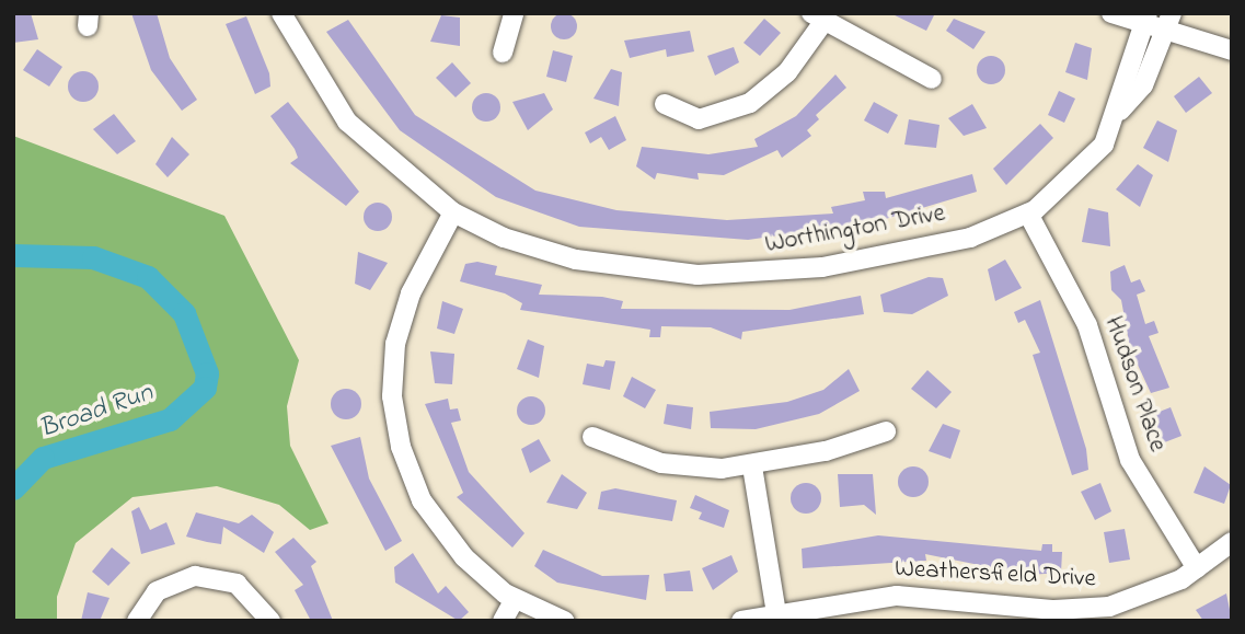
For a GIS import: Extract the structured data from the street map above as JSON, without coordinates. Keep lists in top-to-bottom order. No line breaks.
{"streets":{"street":["Worthington Drive","Hudson Place","Weathersfield Drive"]},"crossings":[["Worthington Drive","Hudson Place"],["Hudson Place","Weathersfield Drive"]],"water":["Broad Run"]}
